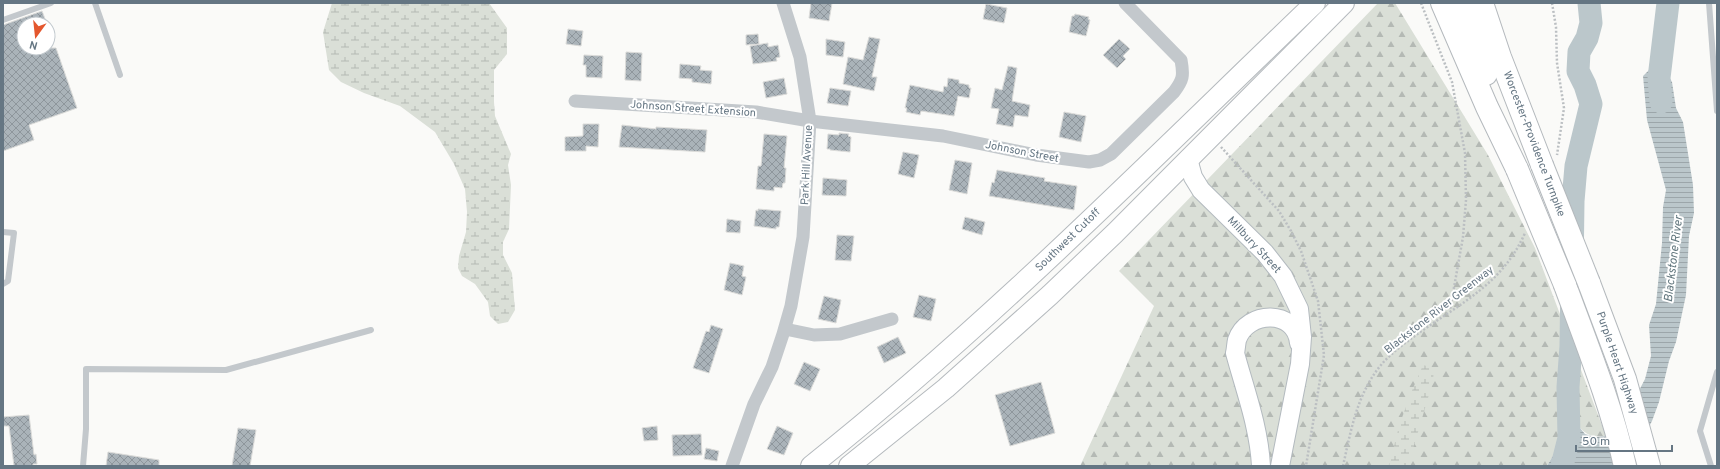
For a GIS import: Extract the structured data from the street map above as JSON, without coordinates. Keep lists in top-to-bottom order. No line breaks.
{"streets":{"highway":["Worcester-Providence Turnpike","Purple Heart Highway"],"main road":["Southwest Cutoff","Millbury Street"],"street":["Johnson Street Extension","Johnson Street","Park Hill Avenue"],"path":["Blackstone River Greenway"]},"crossings":[["Johnson Street Extension","Johnson Street"],["Johnson Street Extension","Park Hill Avenue"],["Worcester-Providence Turnpike","Purple Heart Highway"],["Johnson Street","Park Hill Avenue"]],"water":["Blackstone River"],"scale_bar":"50 m","north":"bottom"}
